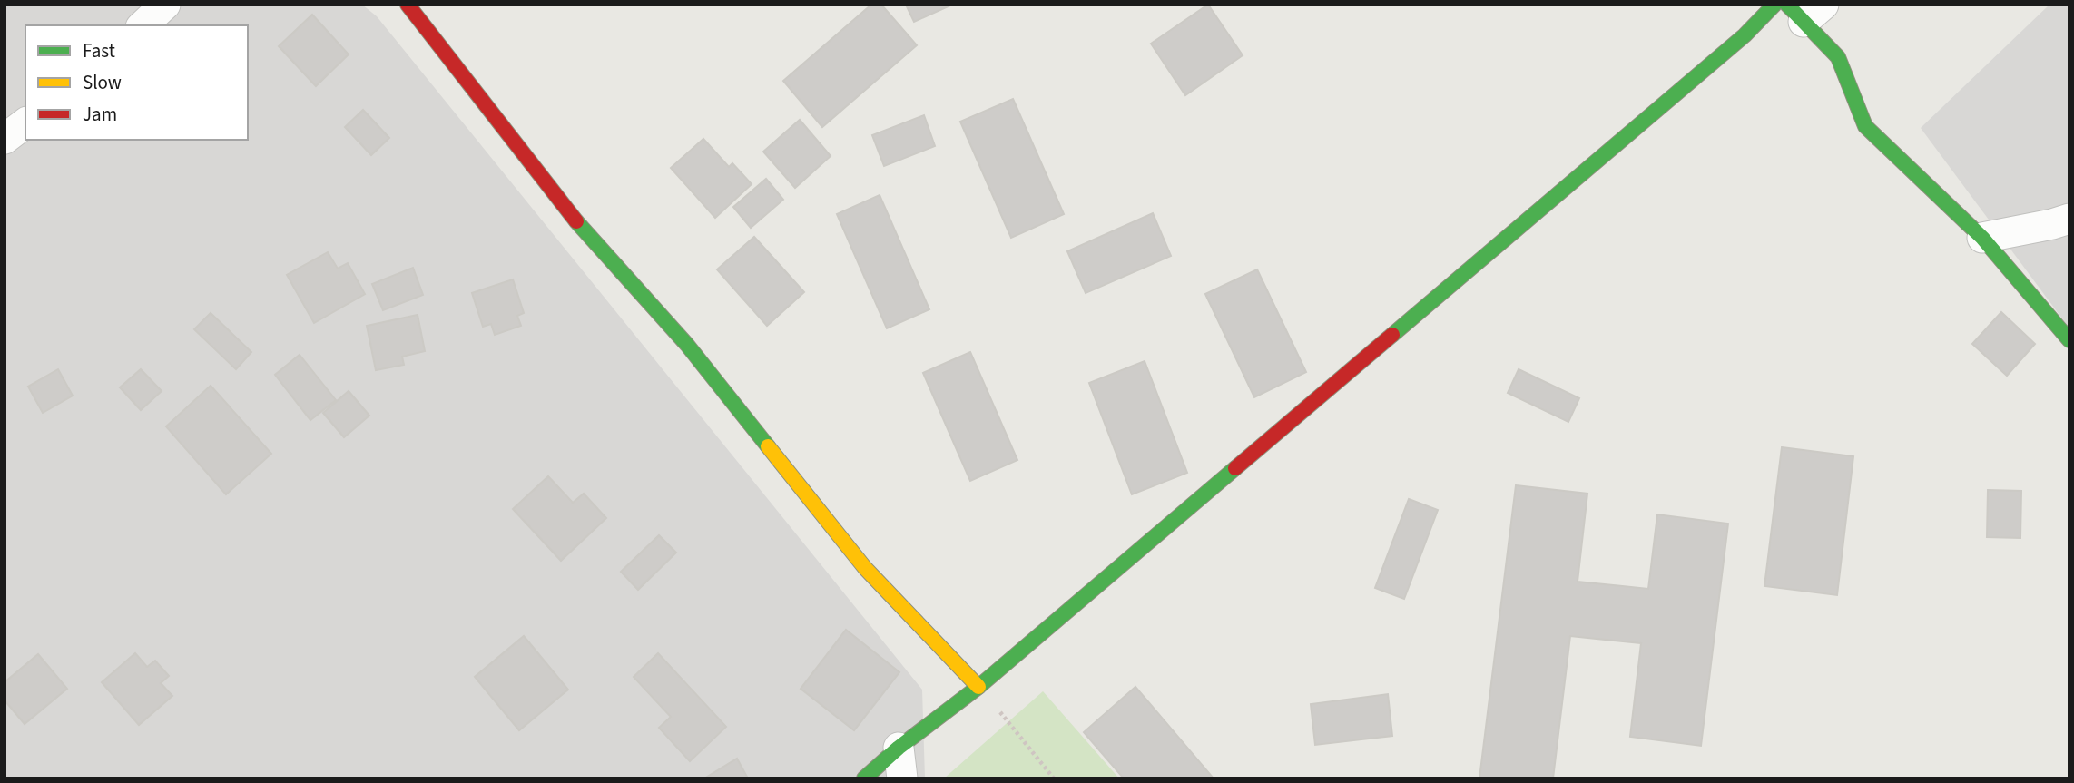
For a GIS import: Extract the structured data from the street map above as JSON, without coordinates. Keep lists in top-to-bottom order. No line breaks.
{"legend":["Fast","Slow","Jam"]}
